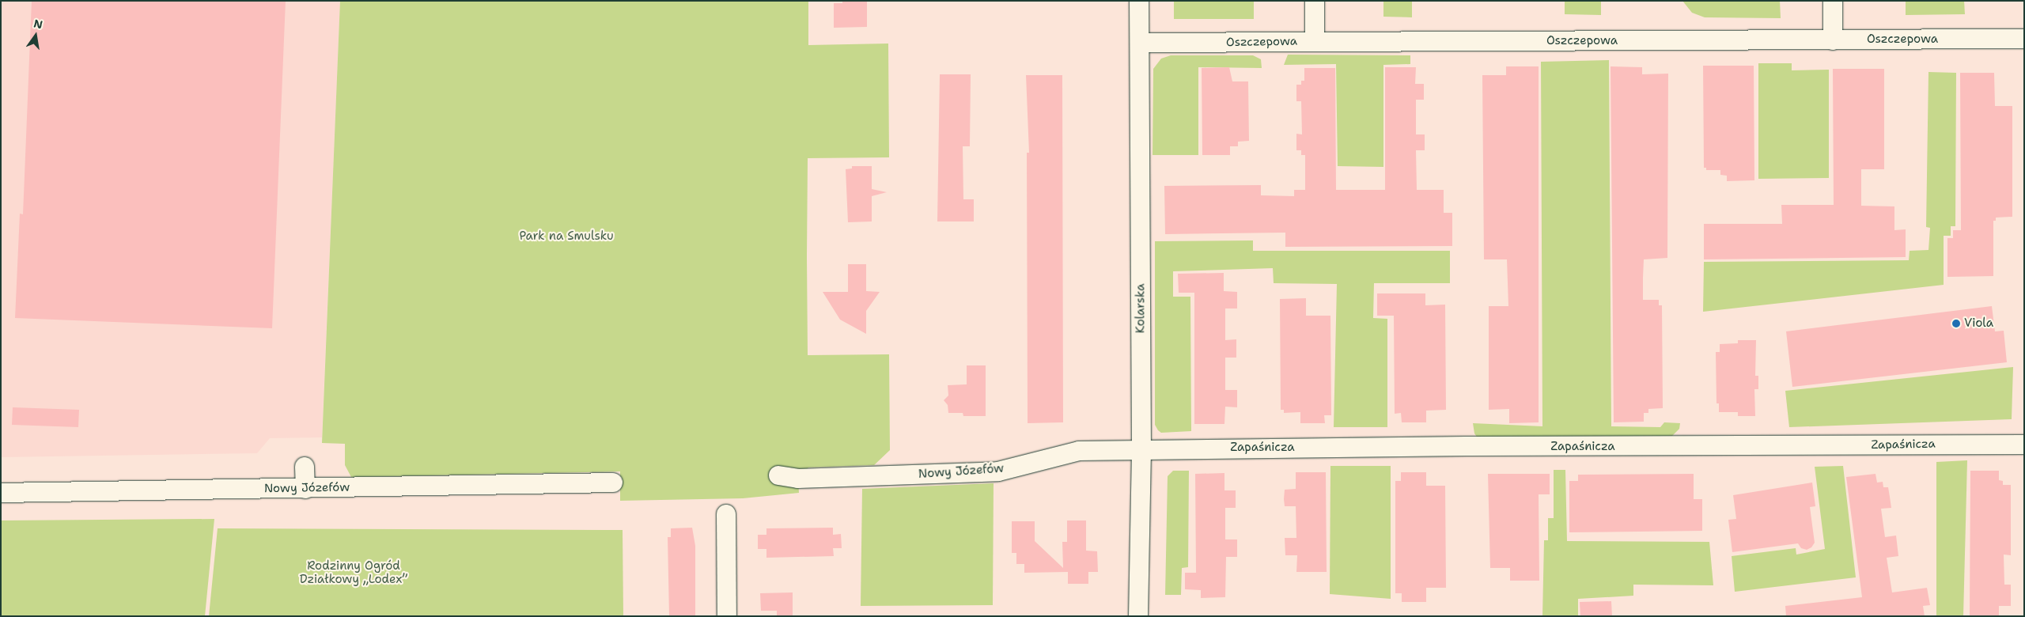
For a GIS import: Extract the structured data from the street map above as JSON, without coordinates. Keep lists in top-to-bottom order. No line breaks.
{"streets":{"street":["Oszczepowa","Kolarska","Zapaśnicza","Nowy Józefów"]},"crossings":[["Oszczepowa","Kolarska"],["Kolarska","Zapaśnicza"],["Kolarska","Nowy Józefów"],["Zapaśnicza","Nowy Józefów"]],"parks":["Park na Smulsku","Rodzinny Ogród Działkowy „Lodex”"],"places":["Viola"],"north":"top"}
